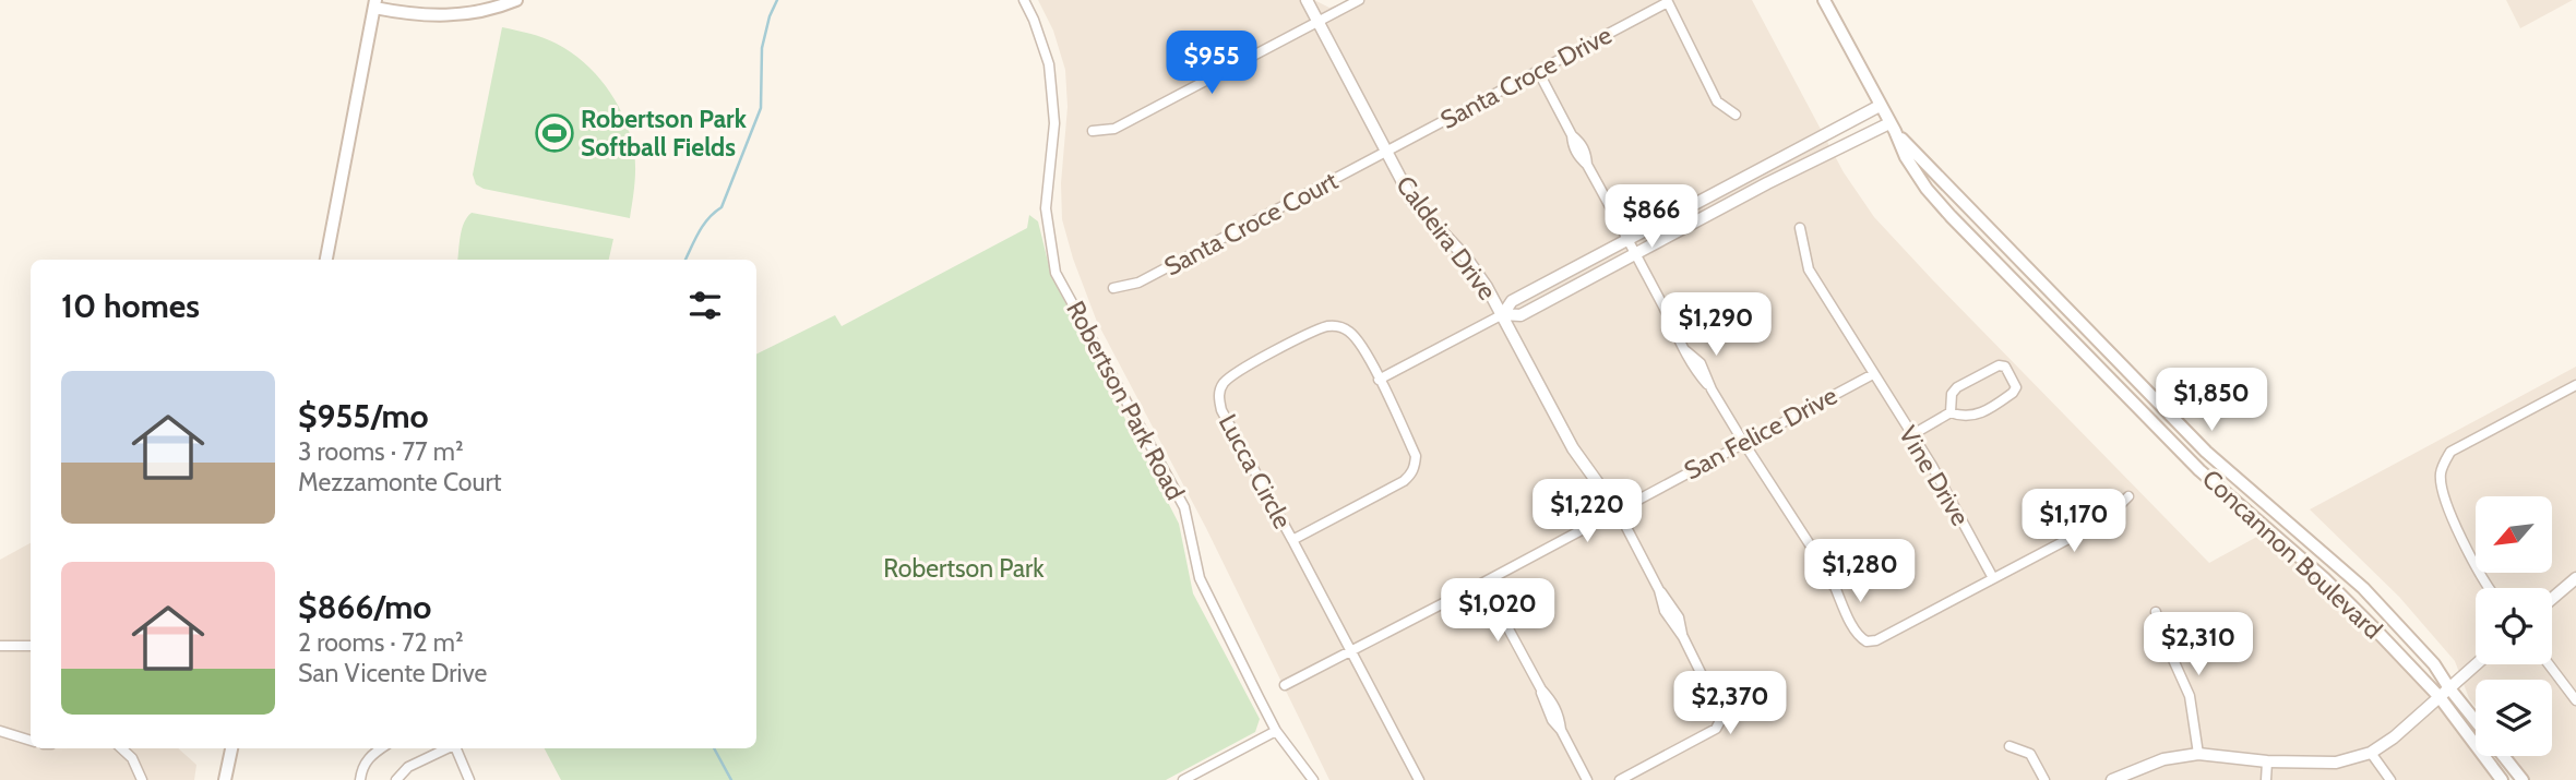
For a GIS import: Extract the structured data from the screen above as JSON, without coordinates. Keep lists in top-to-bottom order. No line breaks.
{"streets":{"main road":["Concannon Boulevard"],"street":["Santa Croce Drive","Santa Croce Court","Caldeira Drive","Robertson Park Road","San Felice Drive","Lucca Circle","Vine Drive"]},"crossings":[["Santa Croce Drive","Santa Croce Court"],["Santa Croce Drive","Caldeira Drive"],["Santa Croce Court","Caldeira Drive"],["Caldeira Drive","San Felice Drive"],["San Felice Drive","Lucca Circle"],["San Felice Drive","Vine Drive"]],"parks":["Robertson Park"],"places":{"sports":["Robertson Park Softball Fields"]},"north":"bottom left","page":{"price":["$955","$866","$1,290","$1,850","$1,220","$1,170","$1,280","$1,020","$2,310","$2,370"],"heading":"10 homes","list":[{"name":"$955/mo","note":"3 rooms · 77 m² · Mezzamonte Court"},{"name":"$866/mo","note":"2 rooms · 72 m² · San Vicente Drive"}]}}
